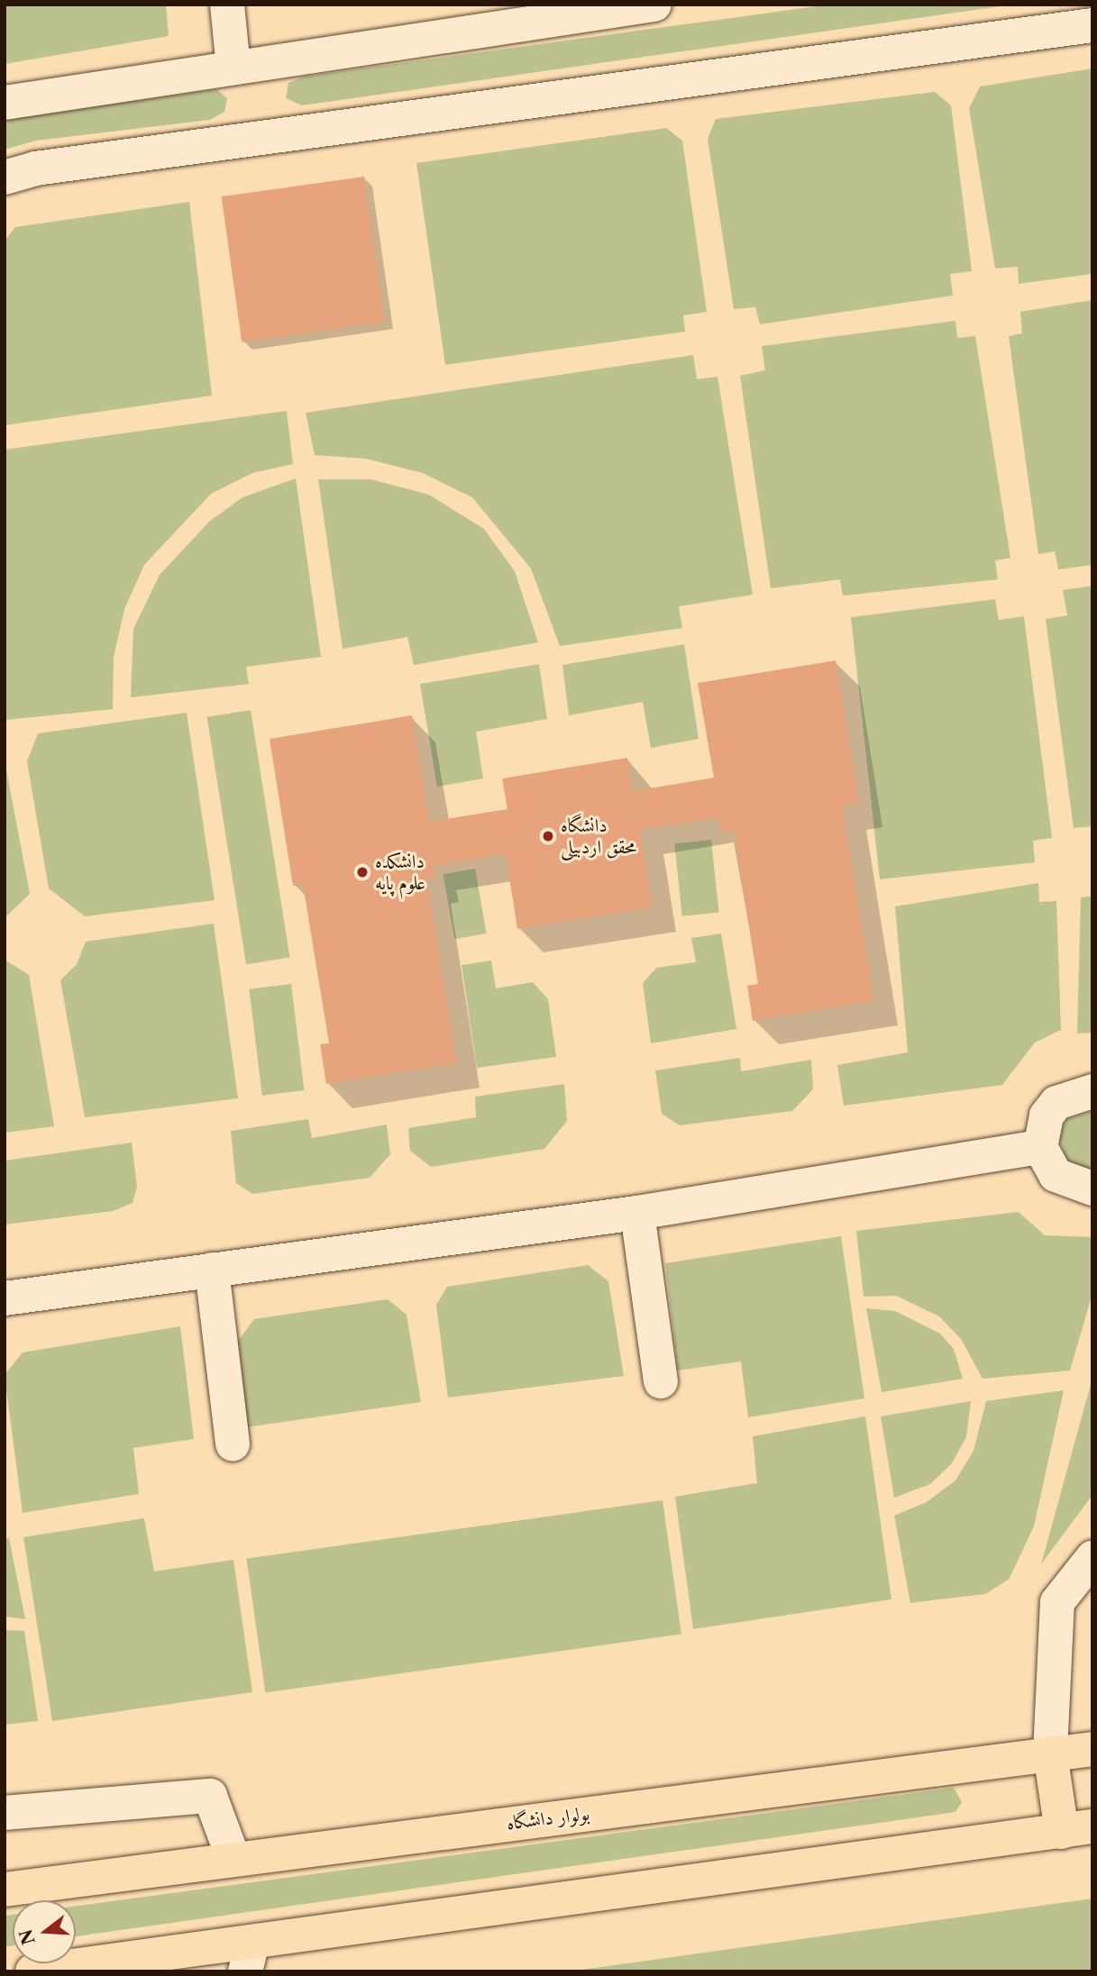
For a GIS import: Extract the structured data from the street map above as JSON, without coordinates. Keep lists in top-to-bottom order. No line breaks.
{"streets":{"main road":["بولوار دانشگاه"]},"places":["دانشگاه محقق اردبیلی","دانشکده علوم پایه"],"north":"left"}
